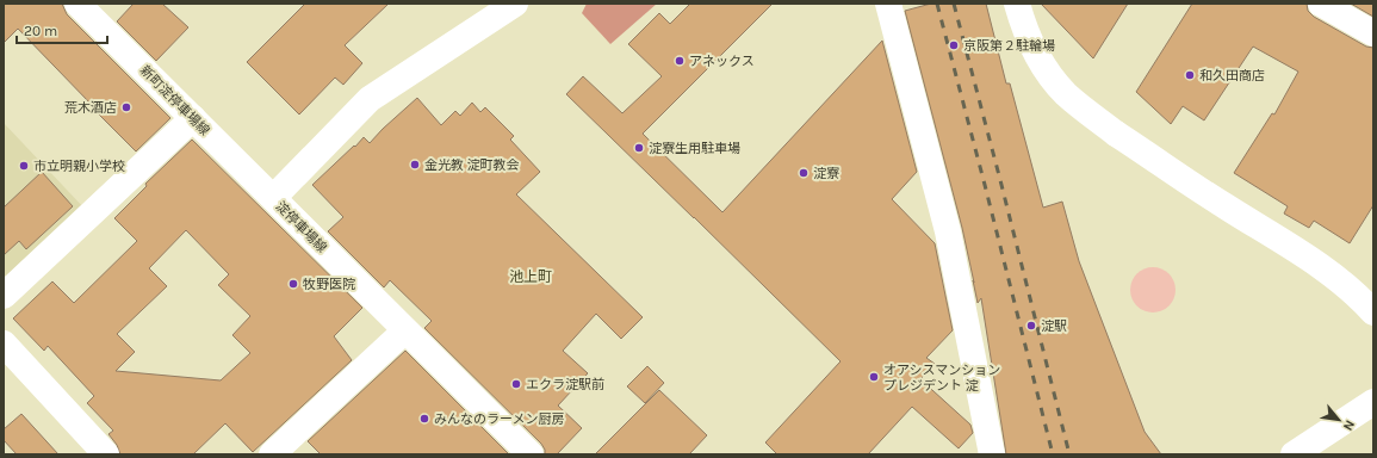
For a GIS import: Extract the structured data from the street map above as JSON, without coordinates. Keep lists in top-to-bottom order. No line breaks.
{"streets":{"street":["新町淀停車場線","淀停車場線"]},"crossings":[["新町淀停車場線","淀停車場線"]],"districts":["池上町"],"places":["京阪第２駐輪場","アネックス","和久田商店","荒木酒店","淀寮生用駐車場","金光教 淀町教会","市立明親小学校","淀寮","牧野医院","淀駅","オアシスマンション プレジデント 淀","エクラ淀駅前","みんなのラーメン厨房"],"scale_bar":"20 m","north":"bottom right"}
